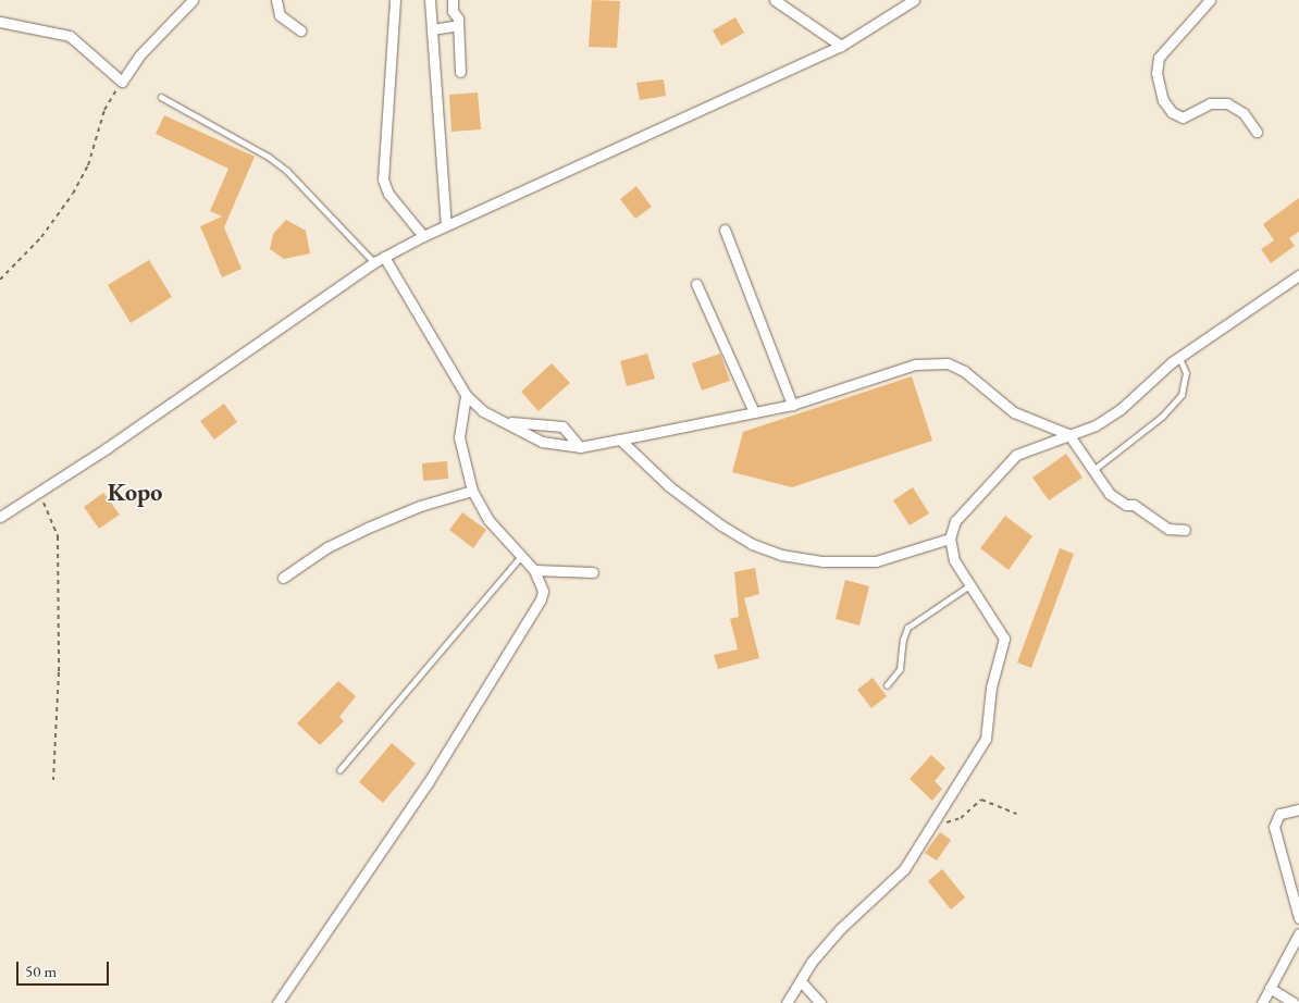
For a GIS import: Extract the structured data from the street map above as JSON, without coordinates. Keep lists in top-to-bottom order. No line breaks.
{"districts":["Kopo"],"scale_bar":"50 m"}
